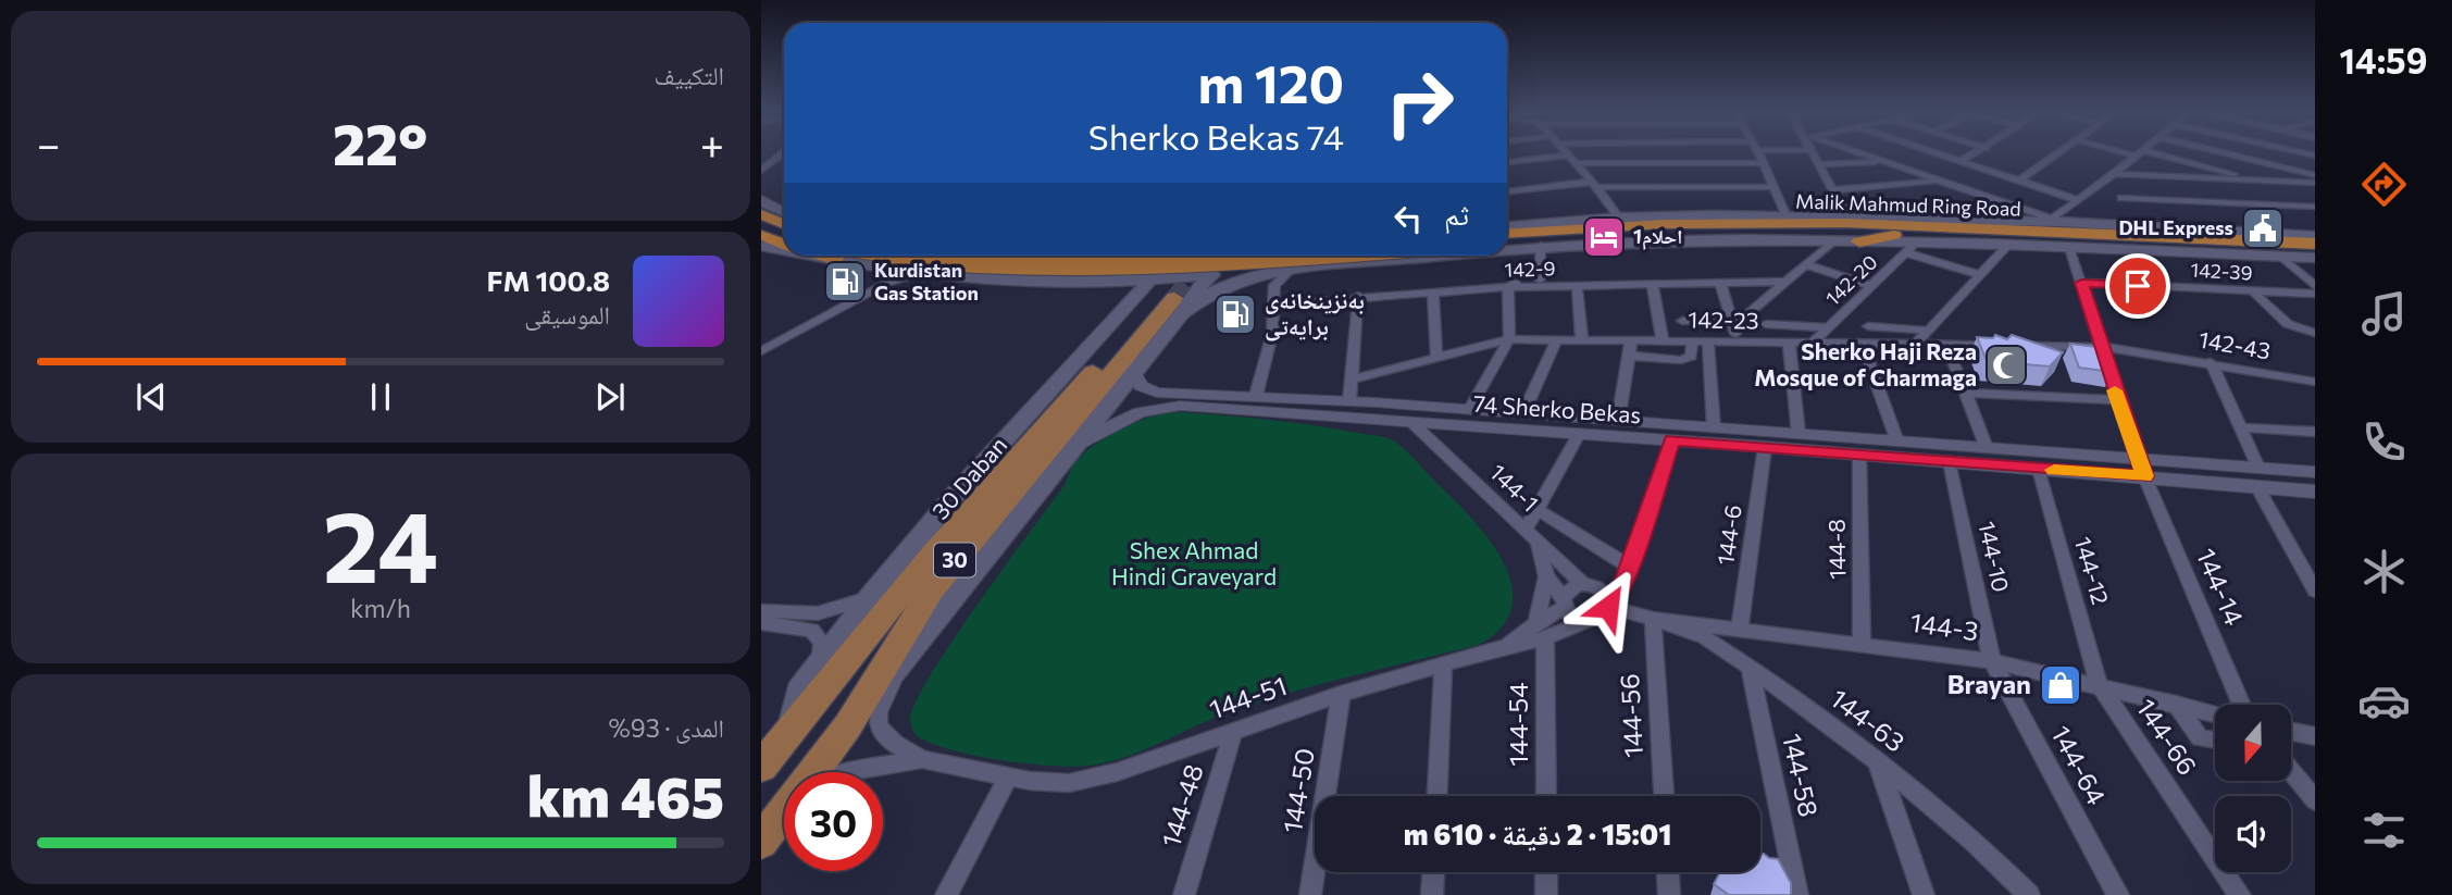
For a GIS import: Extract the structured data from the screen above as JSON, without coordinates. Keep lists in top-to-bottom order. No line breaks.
{"streets":{"highway":["Malik Mahmud Ring Road"],"main road":["30 Daban","30"],"street":["142-9","142-39","142-20","142-23","142-43","74 Sherko Bekas","144-1","144-6","144-8","144-10","144-12","144-14","144-3","144-51","144-56","144-63","144-54","144-66","144-64","144-58","144-50","144-48"]},"crossings":[["142-39","144-14"],["142-20","142-23"],["142-43","144-14"],["74 Sherko Bekas","30 Daban"],["74 Sherko Bekas","144-1"],["74 Sherko Bekas","144-6"],["74 Sherko Bekas","144-8"],["74 Sherko Bekas","144-10"],["74 Sherko Bekas","144-12"],["74 Sherko Bekas","144-14"],["144-1","144-3"],["144-1","144-51"],["144-6","144-3"],["144-8","144-3"],["144-10","144-3"],["144-10","144-64"],["144-12","144-3"],["144-12","144-66"],["144-3","144-51"],["144-3","144-56"],["144-3","144-63"],["144-3","144-66"],["144-3","144-64"],["144-51","144-54"],["144-51","144-50"],["144-51","144-48"],["144-56","144-63"],["144-63","144-58"]],"parks":["Shex Ahmad Hindi Graveyard"],"places":{"public building":["DHL Express"],"hotel":["احلام1"],"fuel station":["Kurdistan Gas Station","بەنزینخانەی برایەتی"],"mosque":["Sherko Haji Reza Mosque of Charmaga"],"shop":["Brayan"]},"north":"bottom","page":{"tabs":"14:59","tile":["التكييف",["24","km/h"],["المدى · 93%","465 km"]],"turn":["120 m","74 Sherko Bekas"],"heat":["−","22°","+"],"then":"ثم","song":["100.8 FM","الموسيقى"],"limit":"30","trip":"15:01 · 2 دقيقة · 610 m"}}
